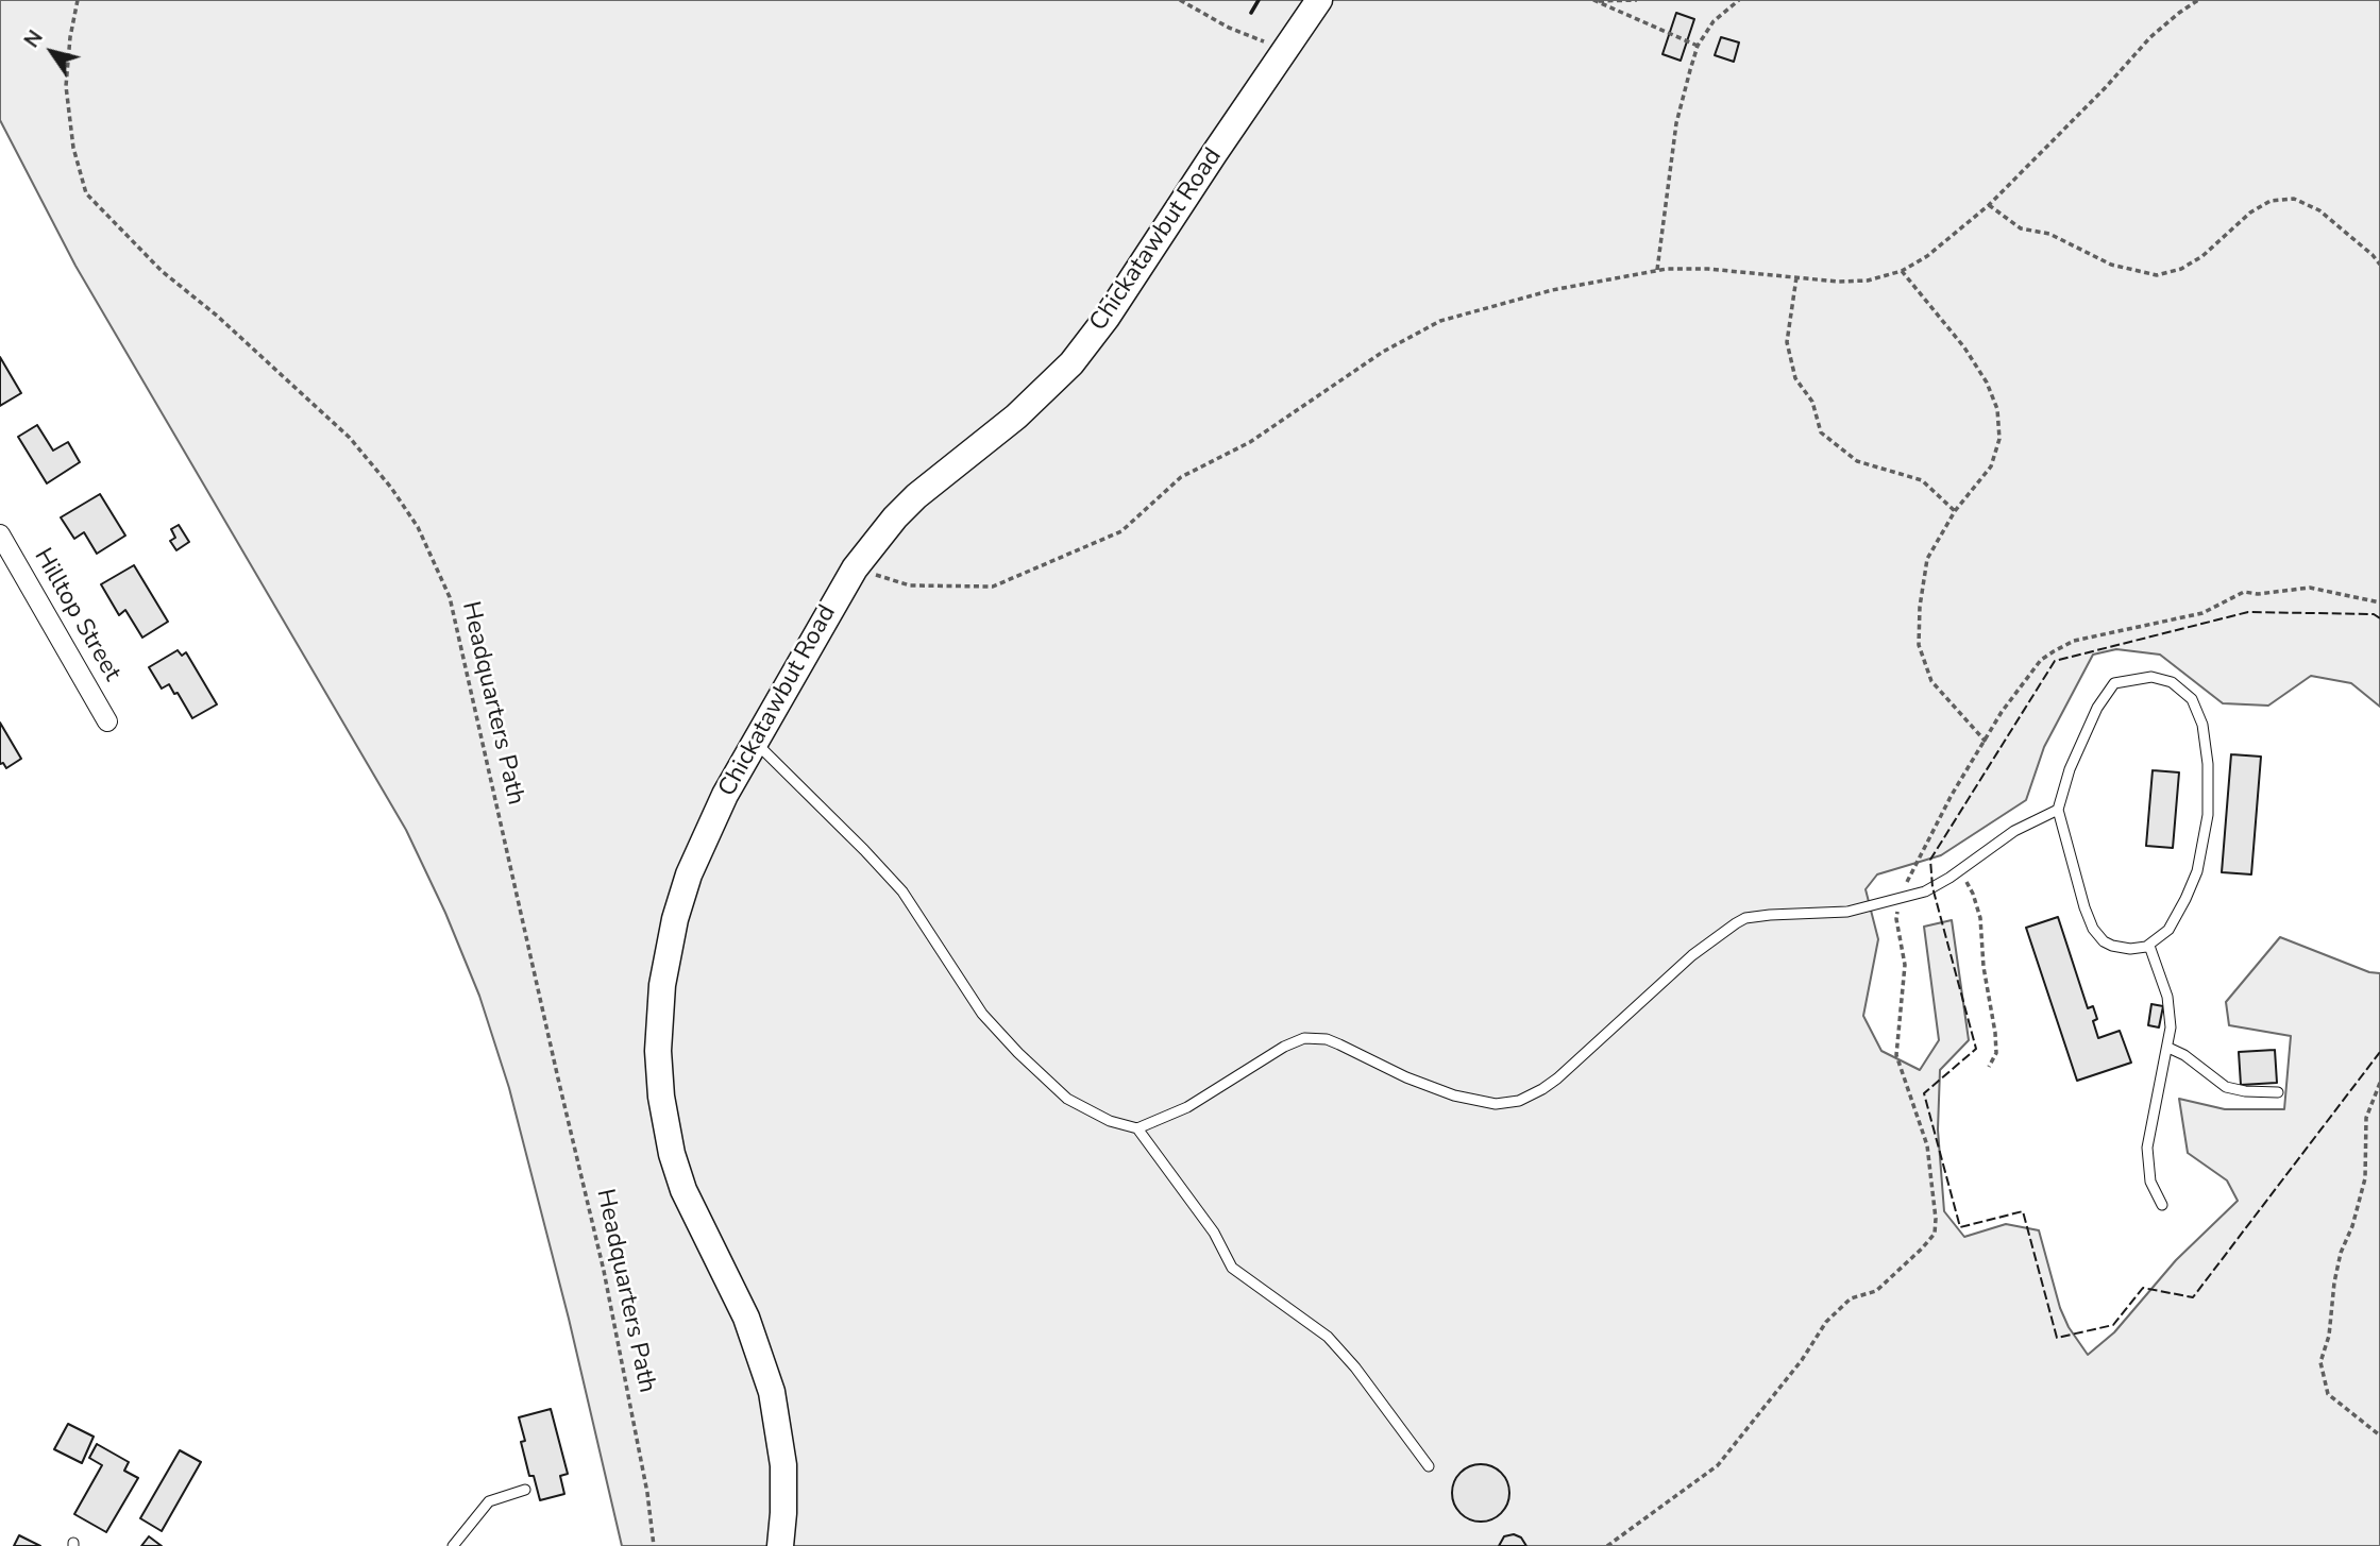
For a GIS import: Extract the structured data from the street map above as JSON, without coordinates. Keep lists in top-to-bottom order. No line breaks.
{"streets":{"main road":["Chickatawbut Road"],"street":["Hilltop Street"],"path":["Headquarters Path"]},"north":"top left"}
